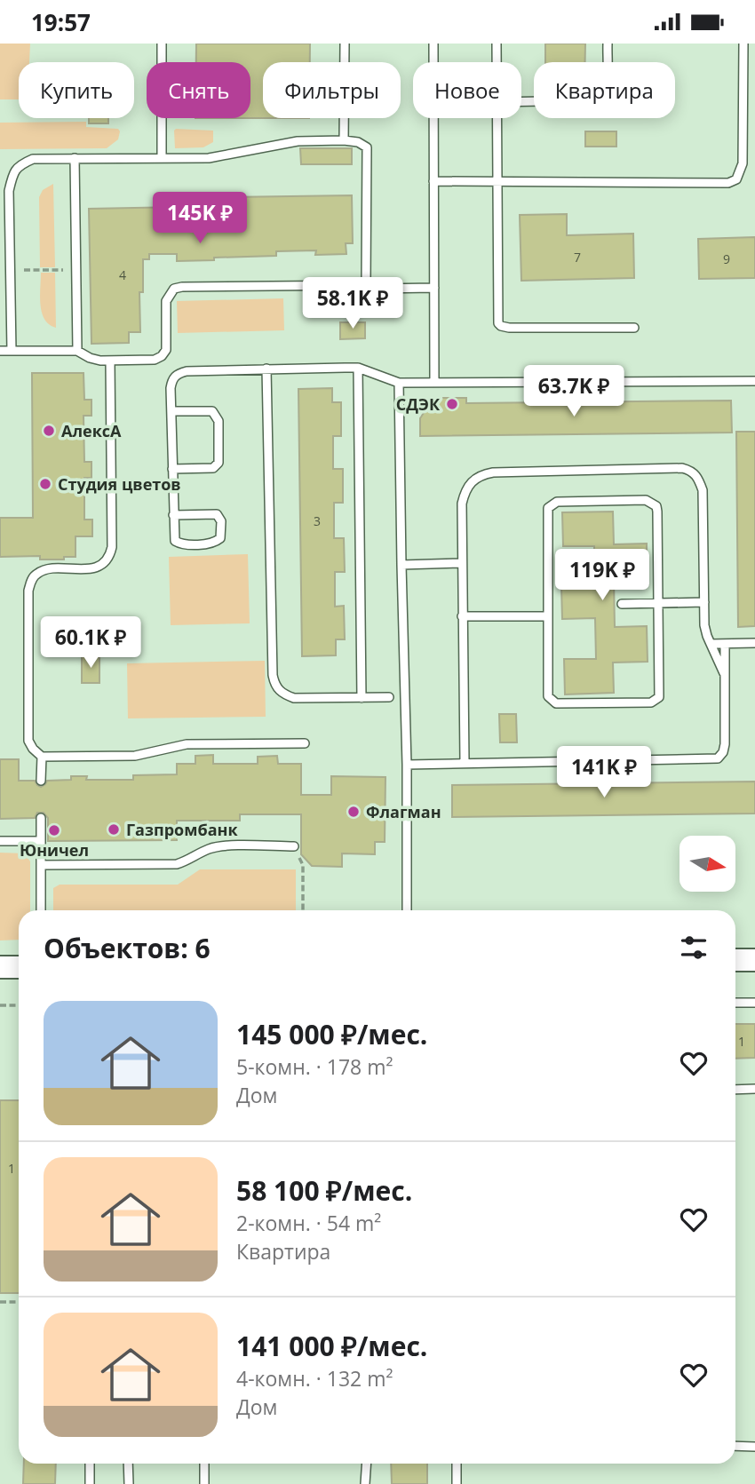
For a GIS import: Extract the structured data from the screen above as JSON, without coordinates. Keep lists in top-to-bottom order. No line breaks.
{"places":["СДЭК","АлексА","Студия цветов","Флагман","Газпромбанк","Юничел"],"house_numbers":["7","9","4","3","1","1"],"north":"right","page":{"status":"19:57","chip":["Купить","Снять","Фильтры","Новое","Квартира"],"price":["145K ₽","58.1K ₽","63.7K ₽","119K ₽","60.1K ₽","141K ₽"],"heading":"Объектов: 6","list":[{"name":"145 000 ₽/мес.","note":"5-комн. · 178 m² · Дом"},{"name":"58 100 ₽/мес.","note":"2-комн. · 54 m² · Квартира"},{"name":"141 000 ₽/мес.","note":"4-комн. · 132 m² · Дом"}]}}
